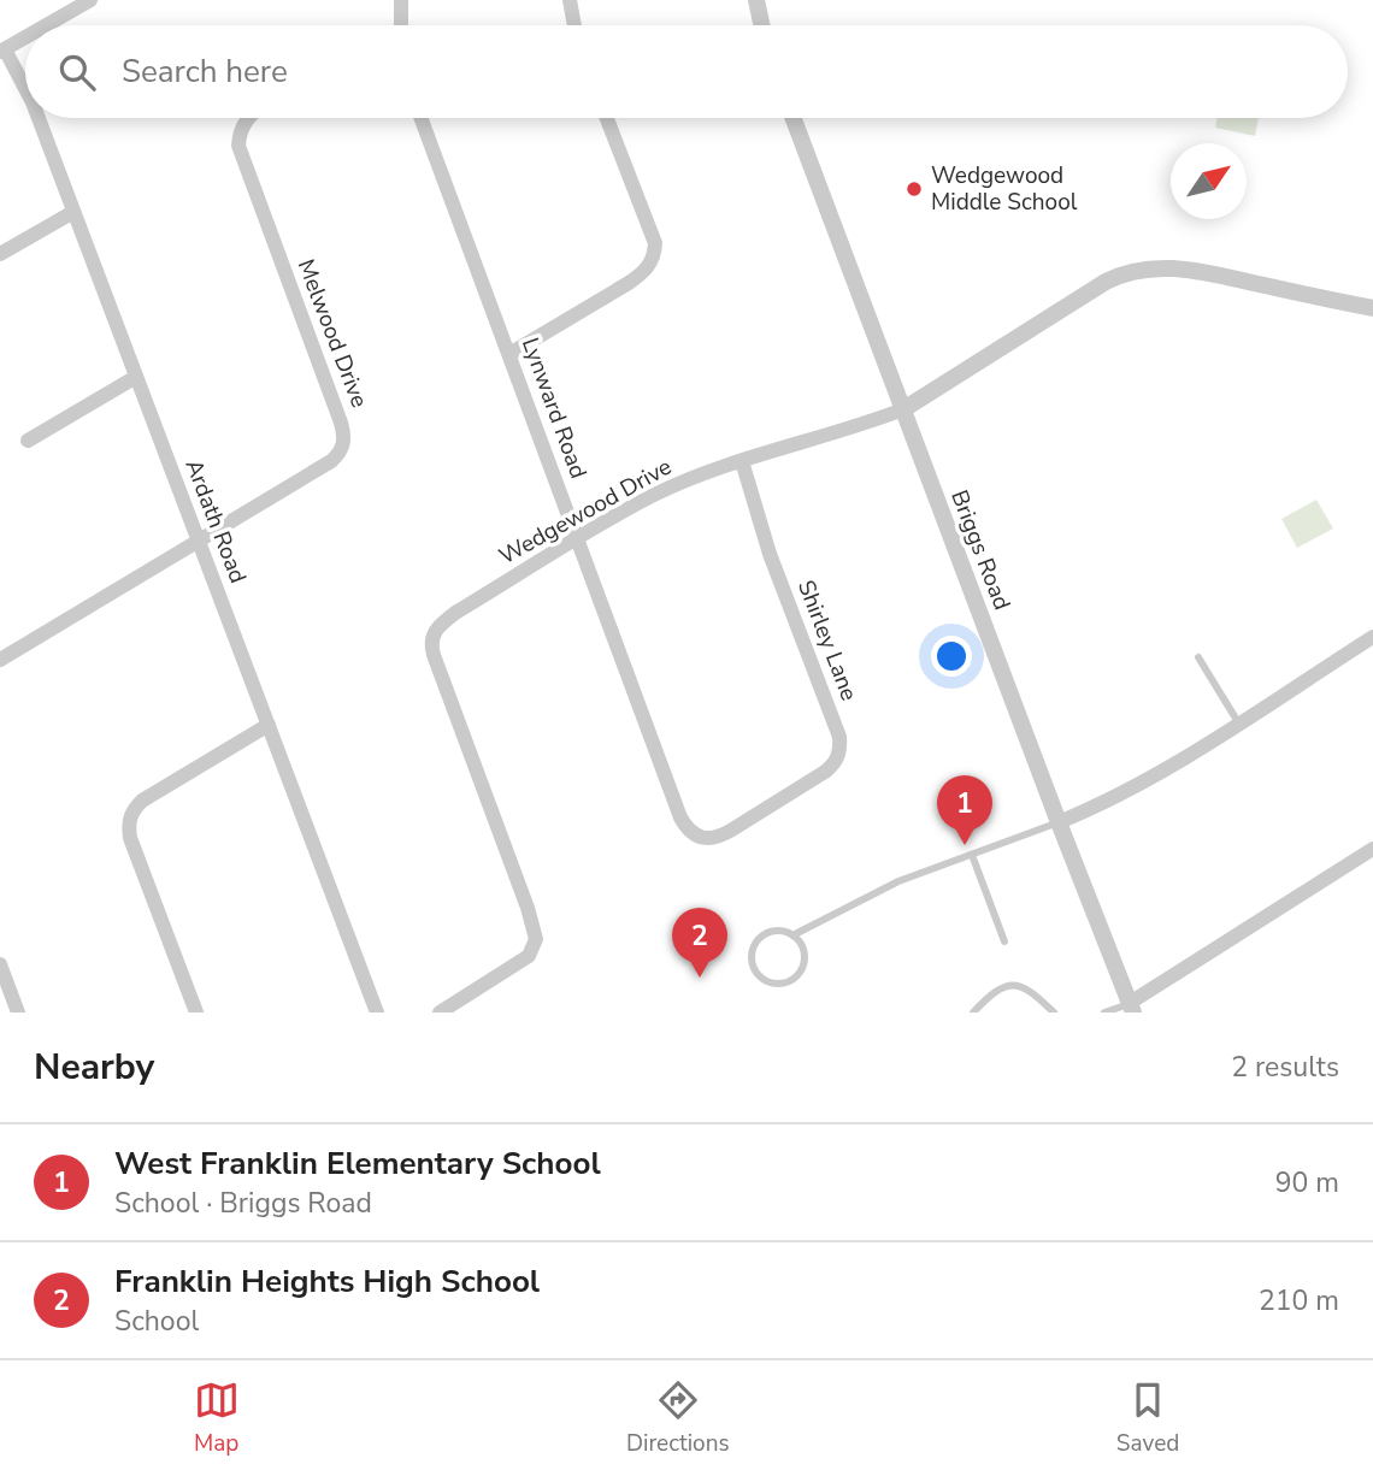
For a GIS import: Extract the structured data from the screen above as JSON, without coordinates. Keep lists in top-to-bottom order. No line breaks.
{"streets":{"street":["Melwood Drive","Lynward Road","Wedgewood Drive","Ardath Road","Briggs Road","Shirley Lane"]},"crossings":[["Melwood Drive","Ardath Road"],["Lynward Road","Wedgewood Drive"],["Lynward Road","Shirley Lane"],["Wedgewood Drive","Briggs Road"],["Wedgewood Drive","Shirley Lane"]],"places":["Wedgewood Middle School"],"north":"top right","page":{"search":"Search here","pins":["1","2"],"heading":["Nearby","2 results"],"list":[{"mark":"1","name":"West Franklin Elementary School","note":"School · Briggs Road","value":"90 m"},{"mark":"2","name":"Franklin Heights High School","note":"School","value":"210 m"}],"nav":["Map","Directions","Saved"]}}
